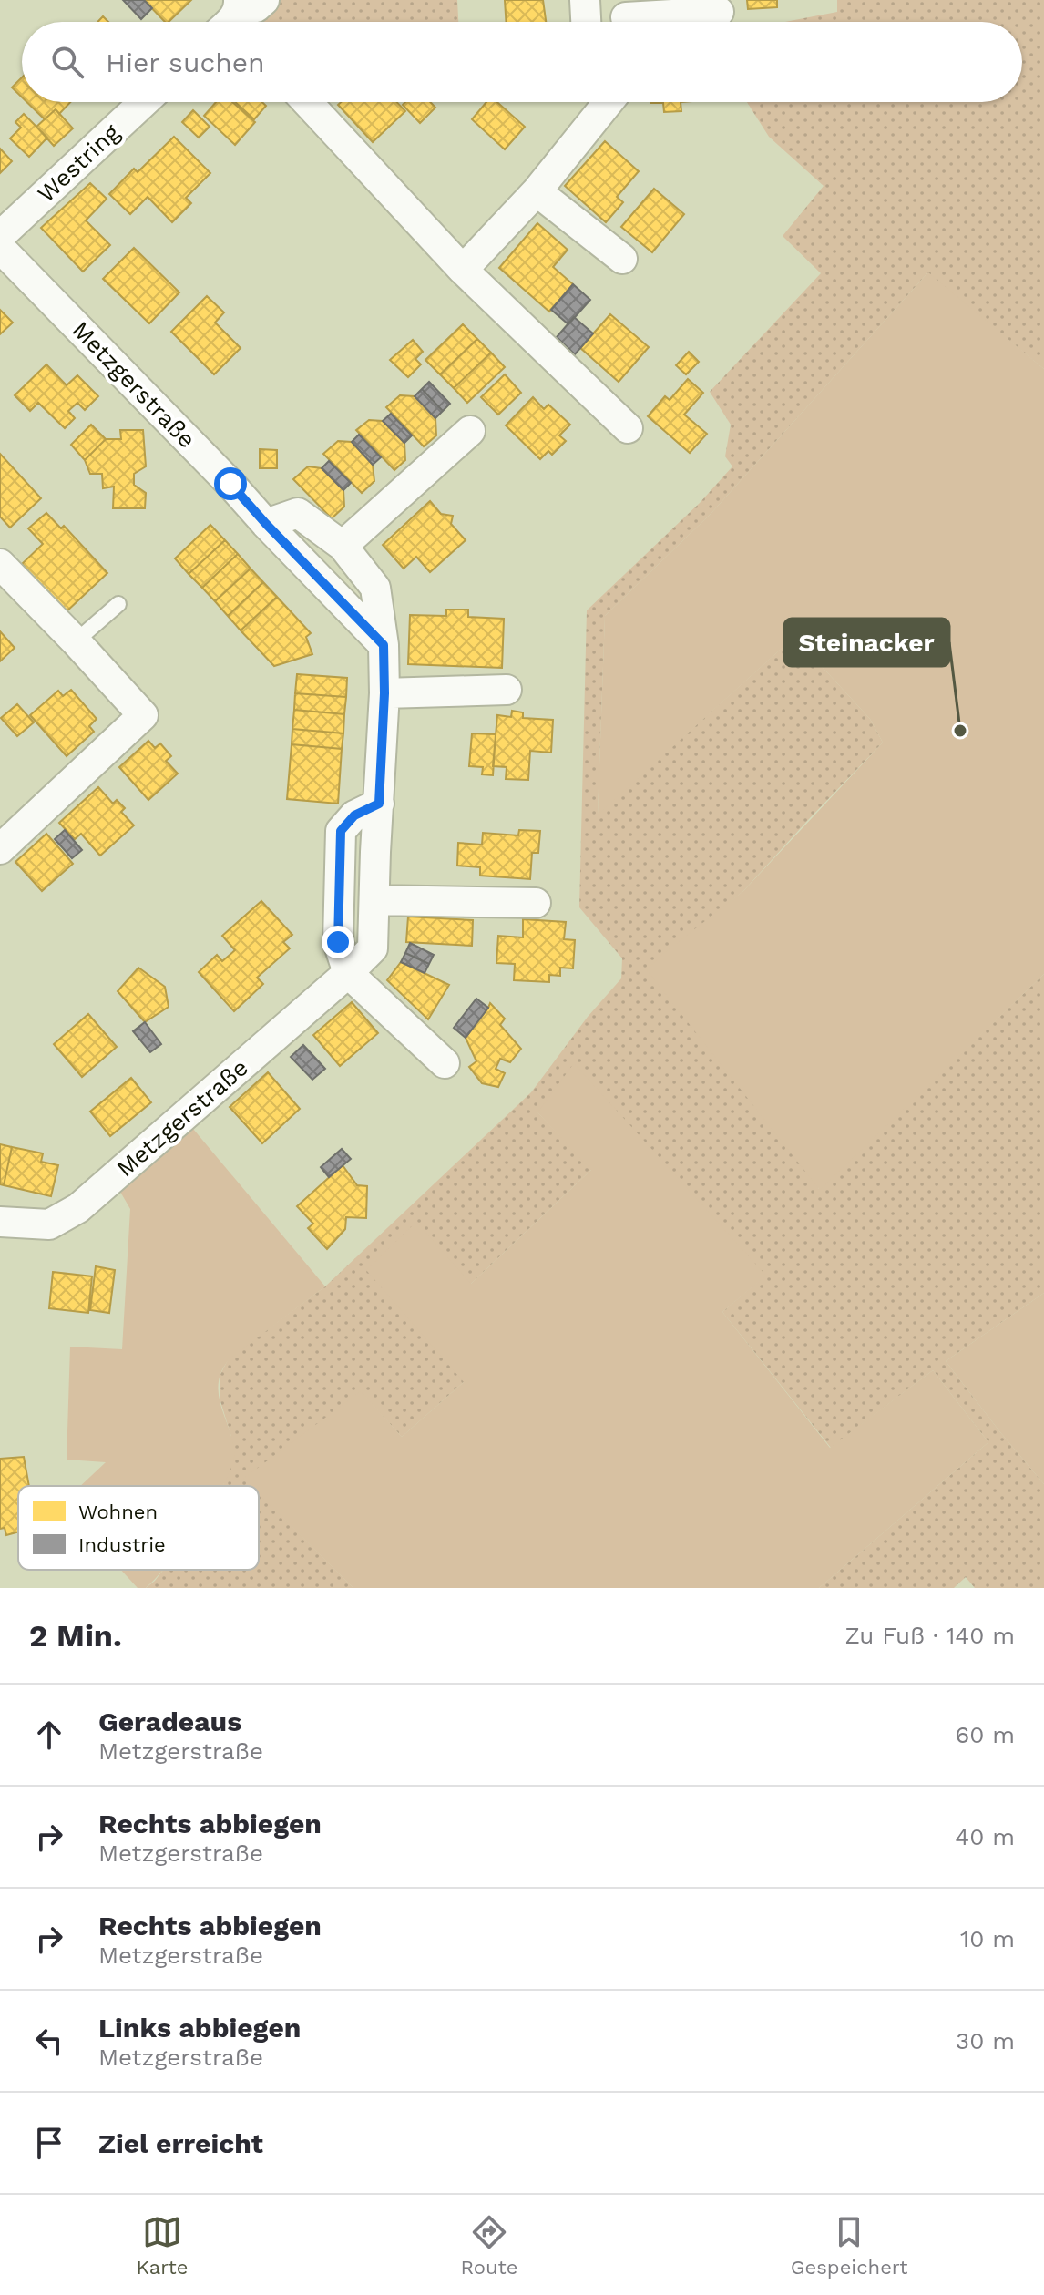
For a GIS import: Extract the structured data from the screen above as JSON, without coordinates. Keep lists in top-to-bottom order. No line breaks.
{"streets":{"street":["Westring","Metzgerstraße"]},"places":["Steinacker"],"legend":["Wohnen","Industrie"],"page":{"search":"Hier suchen","heading":["2 Min.","Zu Fuß · 140 m"],"list":[["Geradeaus","Metzgerstraße","60 m"],["Rechts abbiegen","Metzgerstraße","40 m"],["Rechts abbiegen","Metzgerstraße","10 m"],["Links abbiegen","Metzgerstraße","30 m"],"Ziel erreicht"],"nav":["Karte","Route","Gespeichert"]}}
